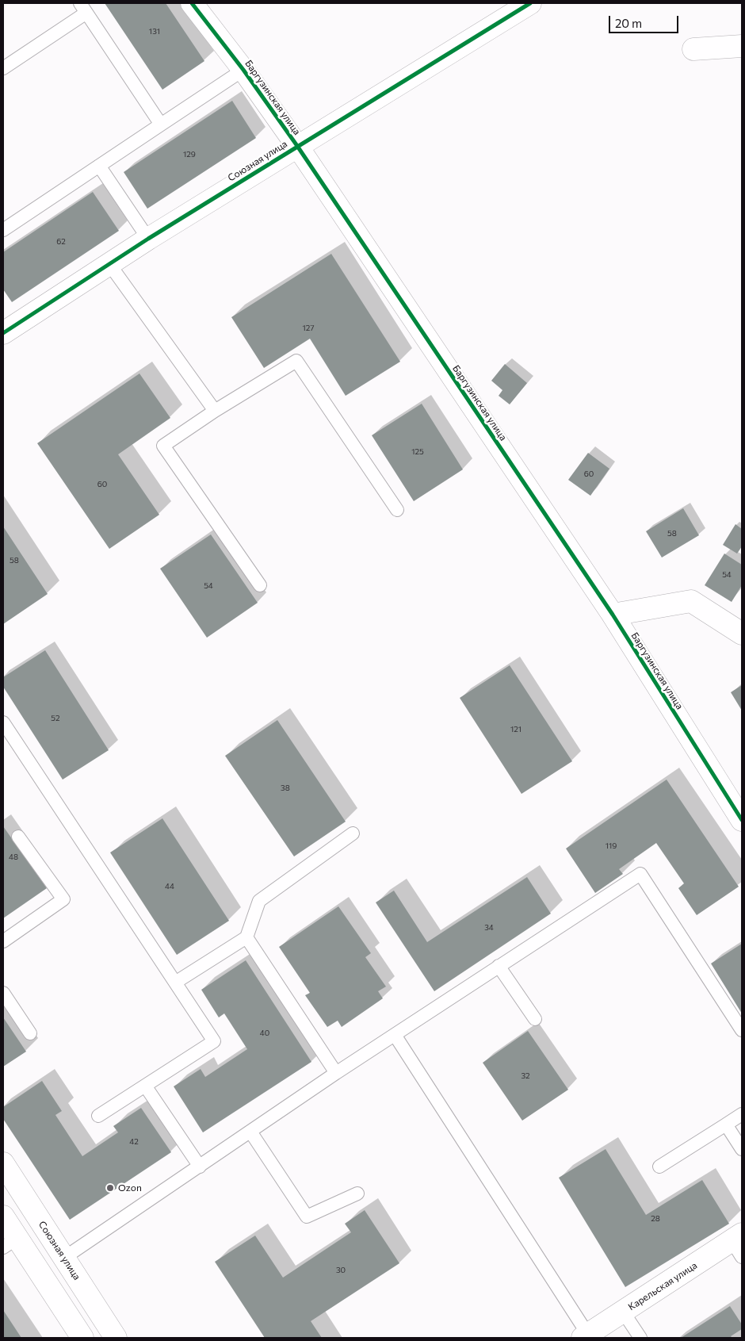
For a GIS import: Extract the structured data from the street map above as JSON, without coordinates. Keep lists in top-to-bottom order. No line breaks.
{"streets":{"street":["Баргузинская улица","Союзная улица","Карельская улица"]},"crossings":[["Баргузинская улица","Союзная улица"]],"places":["Ozon"],"house_numbers":["131","129","62","127","125","60","60","58","58","54","54","52","121","38","119","48","44","34","40","32","42","28","30"],"scale_bar":"20 m"}
